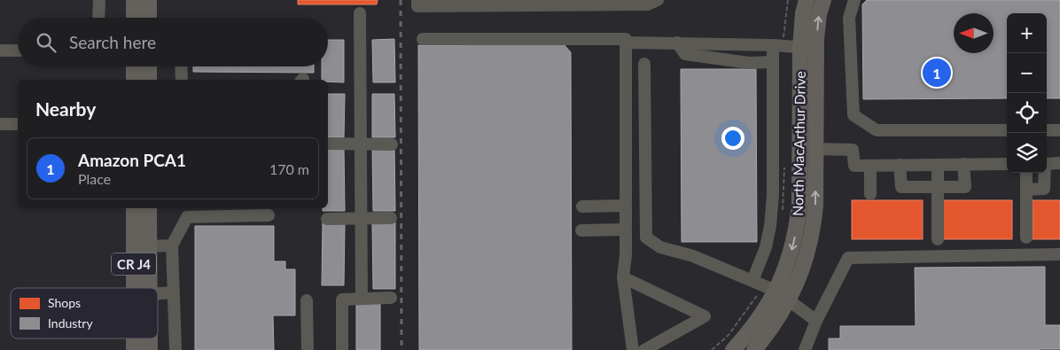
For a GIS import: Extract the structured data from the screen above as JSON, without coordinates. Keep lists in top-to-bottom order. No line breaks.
{"streets":{"main road":["North MacArthur Drive","CR J4"]},"legend":["Shops","Industry"],"north":"left","page":{"map_buttons":["+","−"],"search":"Search here","pins":"1","heading":"Nearby","list":[{"mark":"1","name":"Amazon PCA1","note":"Place","value":"170 m"}]}}
